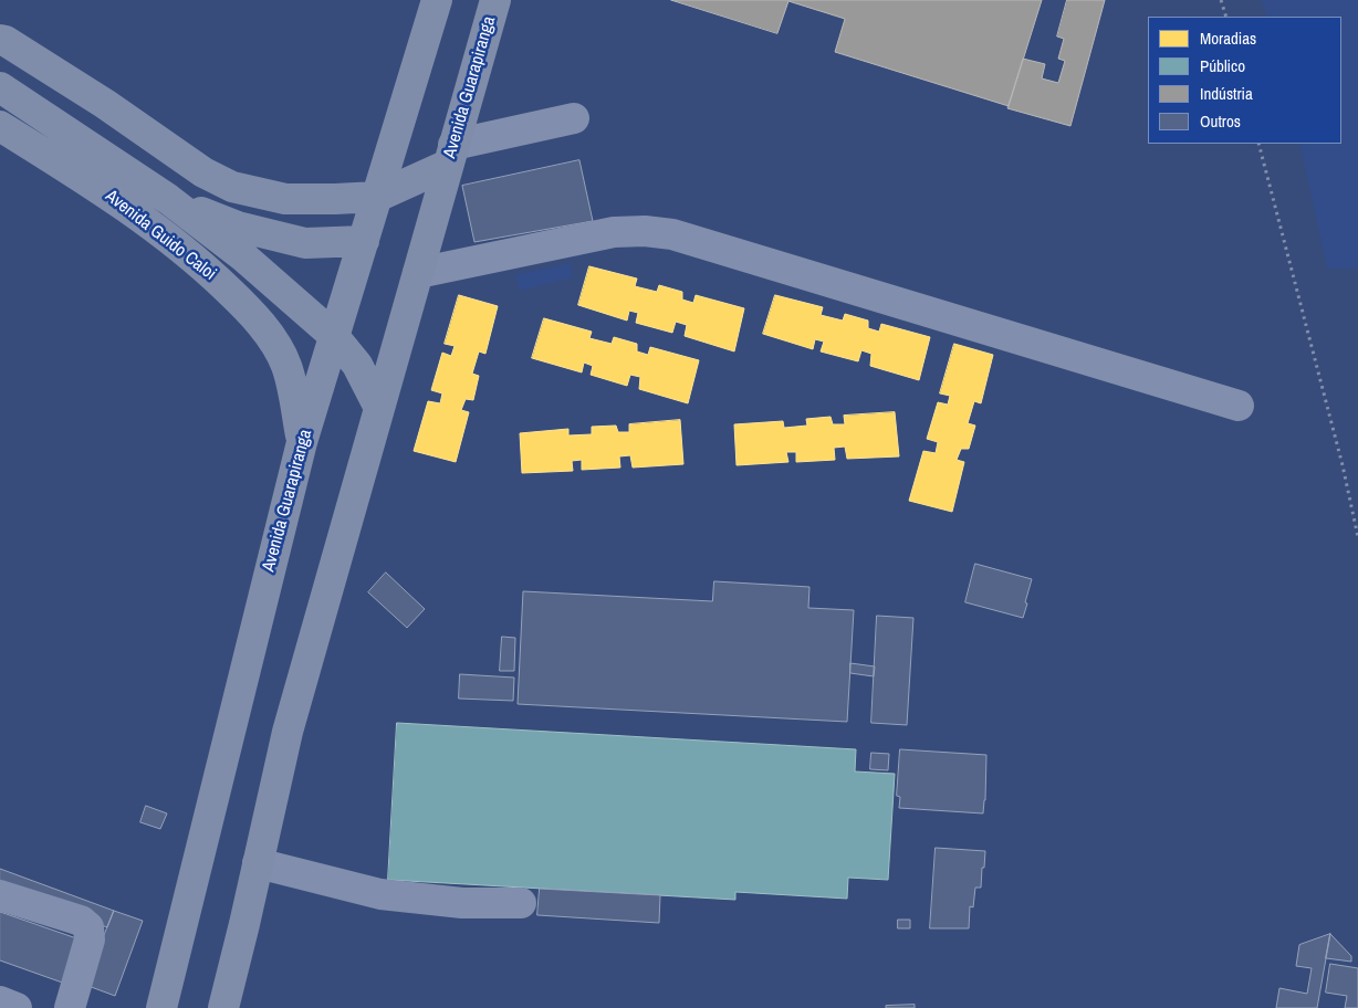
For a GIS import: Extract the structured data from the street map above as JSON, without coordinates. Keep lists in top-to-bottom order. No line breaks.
{"streets":{"main road":["Avenida Guarapiranga","Avenida Guido Caloi"]},"crossings":[["Avenida Guarapiranga","Avenida Guido Caloi"]],"legend":["Moradias","Público","Indústria","Outros"]}
